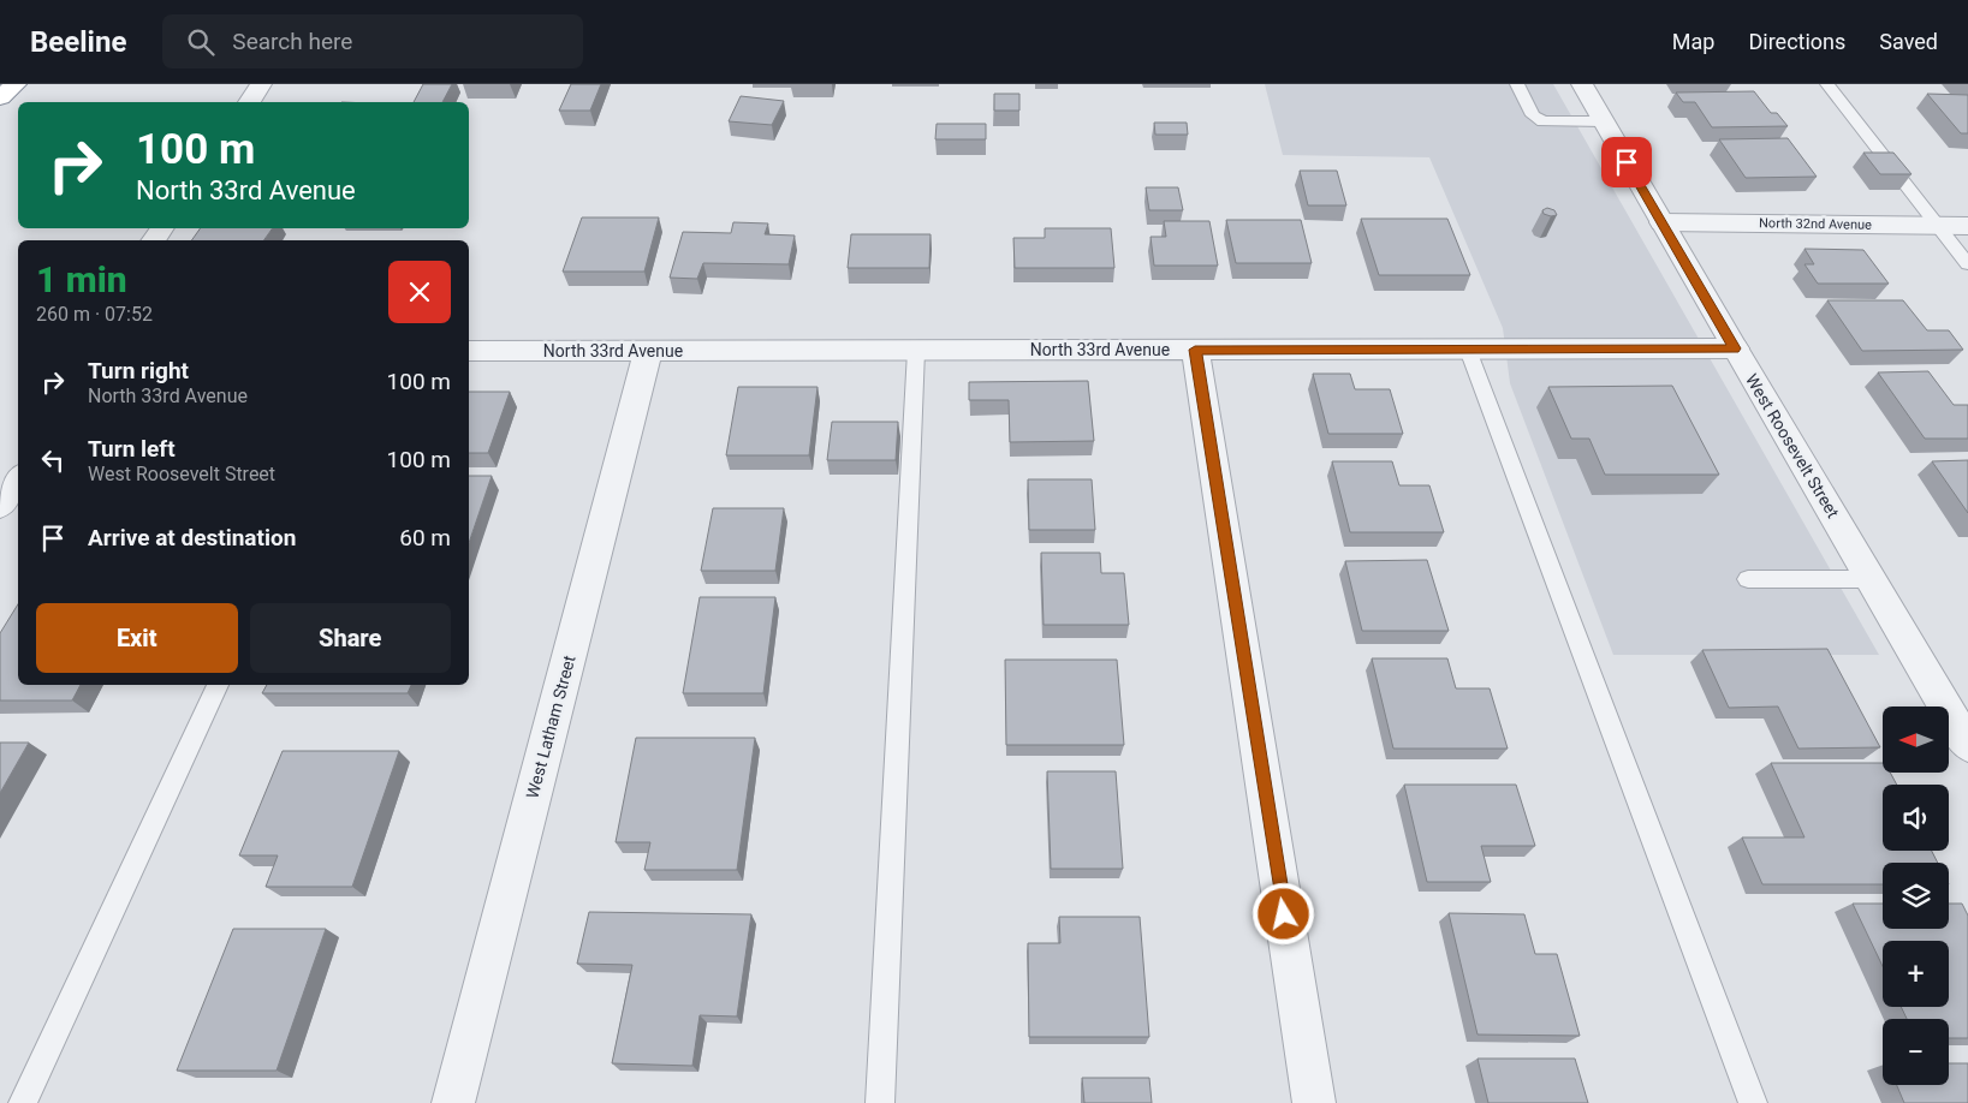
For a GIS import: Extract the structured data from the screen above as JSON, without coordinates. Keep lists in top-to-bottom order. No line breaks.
{"streets":{"street":["North 32nd Avenue","North 33rd Avenue","West Roosevelt Street","West Latham Street"]},"crossings":[["North 32nd Avenue","West Roosevelt Street"],["North 33rd Avenue","West Roosevelt Street"],["North 33rd Avenue","West Latham Street"]],"north":"left","page":{"header":"Beeline","search":"Search here","nav":["Map","Directions","Saved"],"turn":["100 m","North 33rd Avenue"],"heading":["1 min","260 m · 07:52"],"list":[{"name":"Turn right","note":"North 33rd Avenue","value":"100 m"},{"name":"Turn left","note":"West Roosevelt Street","value":"100 m"},{"name":"Arrive at destination","value":"60 m"}],"buttons":["Exit","Share"],"map_buttons":["+","−"]}}
